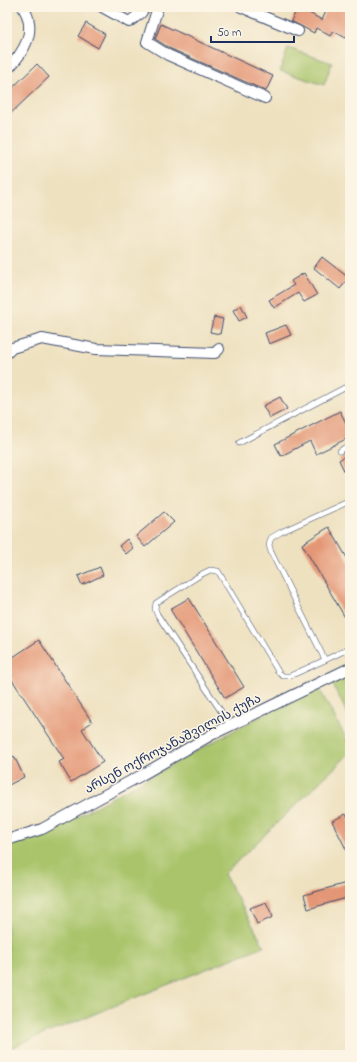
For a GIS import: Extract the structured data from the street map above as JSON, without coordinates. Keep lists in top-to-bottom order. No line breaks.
{"streets":{"street":["არსენ ოქროჯანაშვილის ქუჩა"]},"scale_bar":"50 m"}
